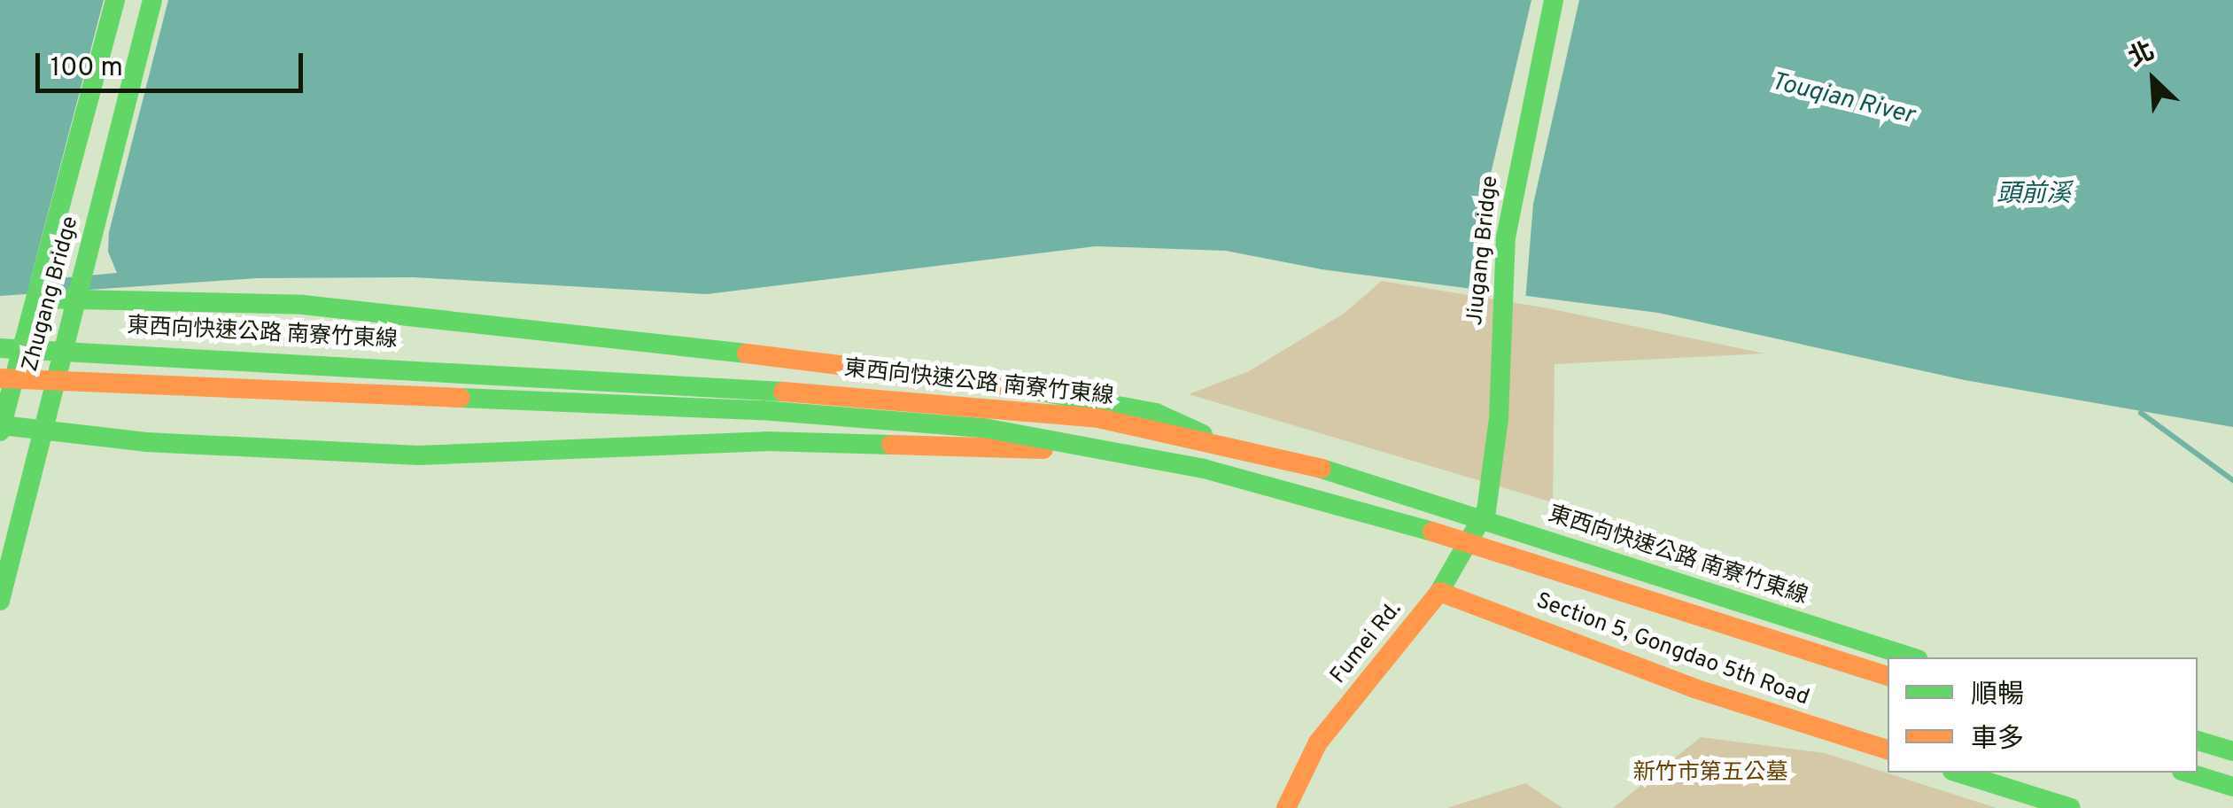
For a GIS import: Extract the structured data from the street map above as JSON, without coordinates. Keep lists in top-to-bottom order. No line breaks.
{"streets":{"main road":["Jiugang Bridge","Zhugang Bridge","東西向快速公路 南寮竹東線","Fumei Rd.","Section 5, Gongdao 5th Road"]},"crossings":[["Jiugang Bridge","Fumei Rd."],["Fumei Rd.","Section 5, Gongdao 5th Road"]],"water":["Touqian River","頭前溪"],"parks":["新竹市第五公墓"],"legend":["順暢","車多"],"scale_bar":"100 m","north":"top left"}
